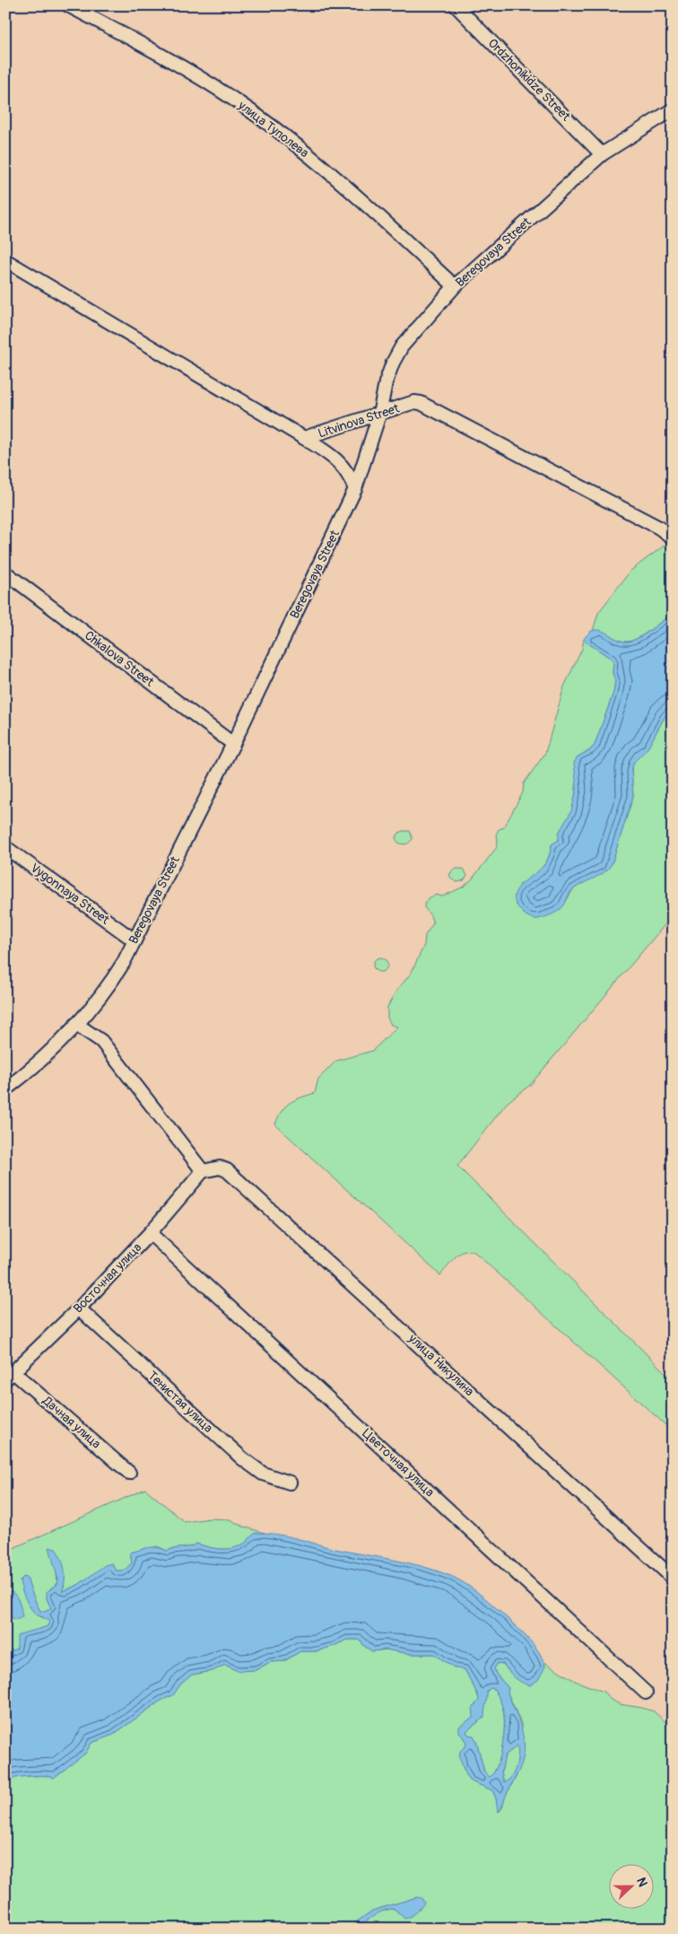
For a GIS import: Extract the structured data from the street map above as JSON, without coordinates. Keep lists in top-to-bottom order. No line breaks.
{"streets":{"street":["Ordzhonikidze Street","улица Туполева","Beregovaya Street","Litvinova Street","Chkalova Street","Vygonnaya Street","Восточная улица","улица Никулина","Тенистая улица","Дачная улица","Цветочная улица"]},"crossings":[["Ordzhonikidze Street","Beregovaya Street"],["улица Туполева","Beregovaya Street"],["Beregovaya Street","Litvinova Street"],["Beregovaya Street","Chkalova Street"],["Beregovaya Street","Vygonnaya Street"],["Восточная улица","улица Никулина"],["Восточная улица","Тенистая улица"],["Восточная улица","Дачная улица"],["Восточная улица","Цветочная улица"]],"north":"right"}
